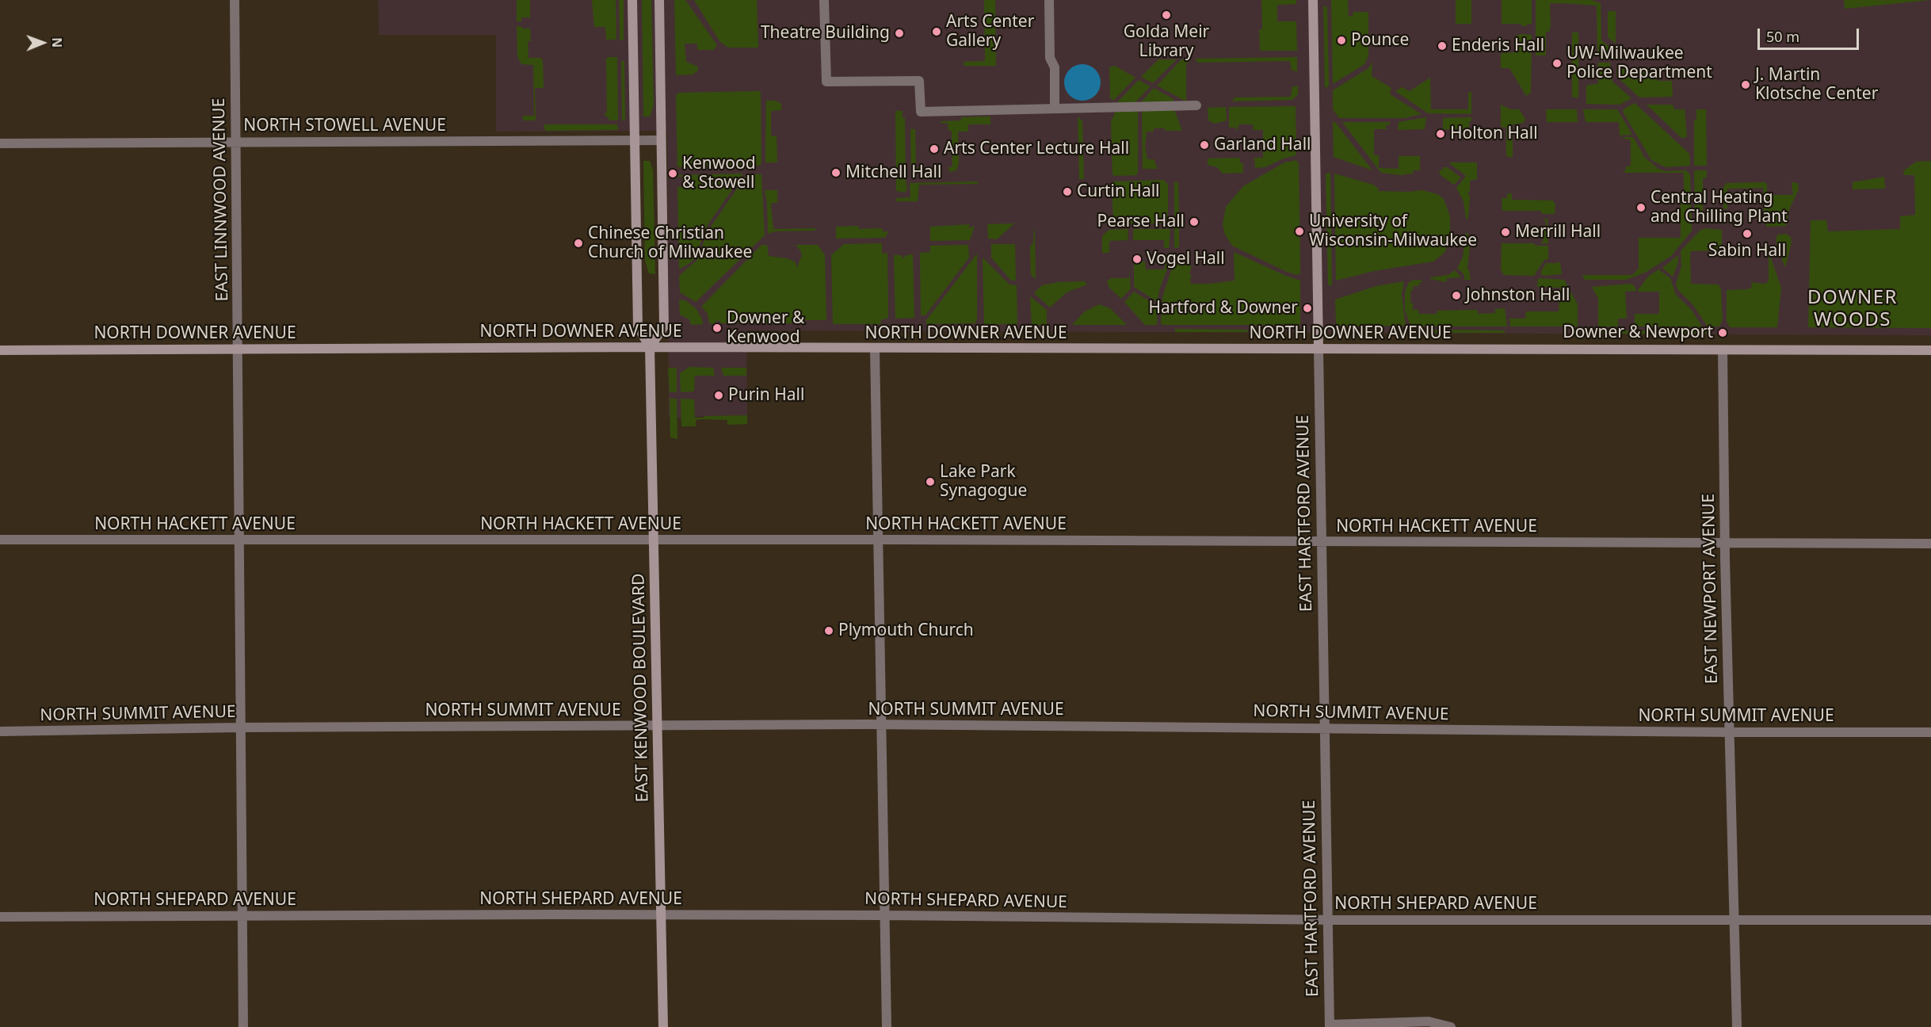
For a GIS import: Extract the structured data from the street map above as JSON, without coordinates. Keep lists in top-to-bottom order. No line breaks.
{"streets":{"street":["NORTH STOWELL AVENUE","EAST LINNWOOD AVENUE","NORTH DOWNER AVENUE","EAST HARTFORD AVENUE","NORTH HACKETT AVENUE","EAST NEWPORT AVENUE","EAST KENWOOD BOULEVARD","NORTH SUMMIT AVENUE","NORTH SHEPARD AVENUE"]},"crossings":[["NORTH STOWELL AVENUE","EAST LINNWOOD AVENUE"],["NORTH STOWELL AVENUE","EAST KENWOOD BOULEVARD"],["EAST LINNWOOD AVENUE","NORTH DOWNER AVENUE"],["EAST LINNWOOD AVENUE","NORTH HACKETT AVENUE"],["EAST LINNWOOD AVENUE","NORTH SUMMIT AVENUE"],["EAST LINNWOOD AVENUE","NORTH SHEPARD AVENUE"],["NORTH DOWNER AVENUE","EAST HARTFORD AVENUE"],["NORTH DOWNER AVENUE","EAST NEWPORT AVENUE"],["NORTH DOWNER AVENUE","EAST KENWOOD BOULEVARD"],["EAST HARTFORD AVENUE","NORTH HACKETT AVENUE"],["EAST HARTFORD AVENUE","NORTH SUMMIT AVENUE"],["EAST HARTFORD AVENUE","NORTH SHEPARD AVENUE"],["NORTH HACKETT AVENUE","EAST NEWPORT AVENUE"],["NORTH HACKETT AVENUE","EAST KENWOOD BOULEVARD"],["EAST NEWPORT AVENUE","NORTH SUMMIT AVENUE"],["EAST NEWPORT AVENUE","NORTH SHEPARD AVENUE"],["EAST KENWOOD BOULEVARD","NORTH SUMMIT AVENUE"],["EAST KENWOOD BOULEVARD","NORTH SHEPARD AVENUE"]],"districts":["DOWNER WOODS"],"places":["Golda Meir Library","Arts Center Gallery","Theatre Building","Pounce","Enderis Hall","UW-Milwaukee Police Department","J. Martin Klotsche Center","Holton Hall","Garland Hall","Arts Center Lecture Hall","Mitchell Hall","Kenwood & Stowell","Curtin Hall","Central Heating and Chilling Plant","Pearse Hall","University of Wisconsin-Milwaukee","Merrill Hall","Sabin Hall","Chinese Christian Church of Milwaukee","Vogel Hall","Johnston Hall","Hartford & Downer","Downer & Kenwood","Downer & Newport","Purin Hall","Lake Park Synagogue","Plymouth Church"],"scale_bar":"50 m","north":"right"}
